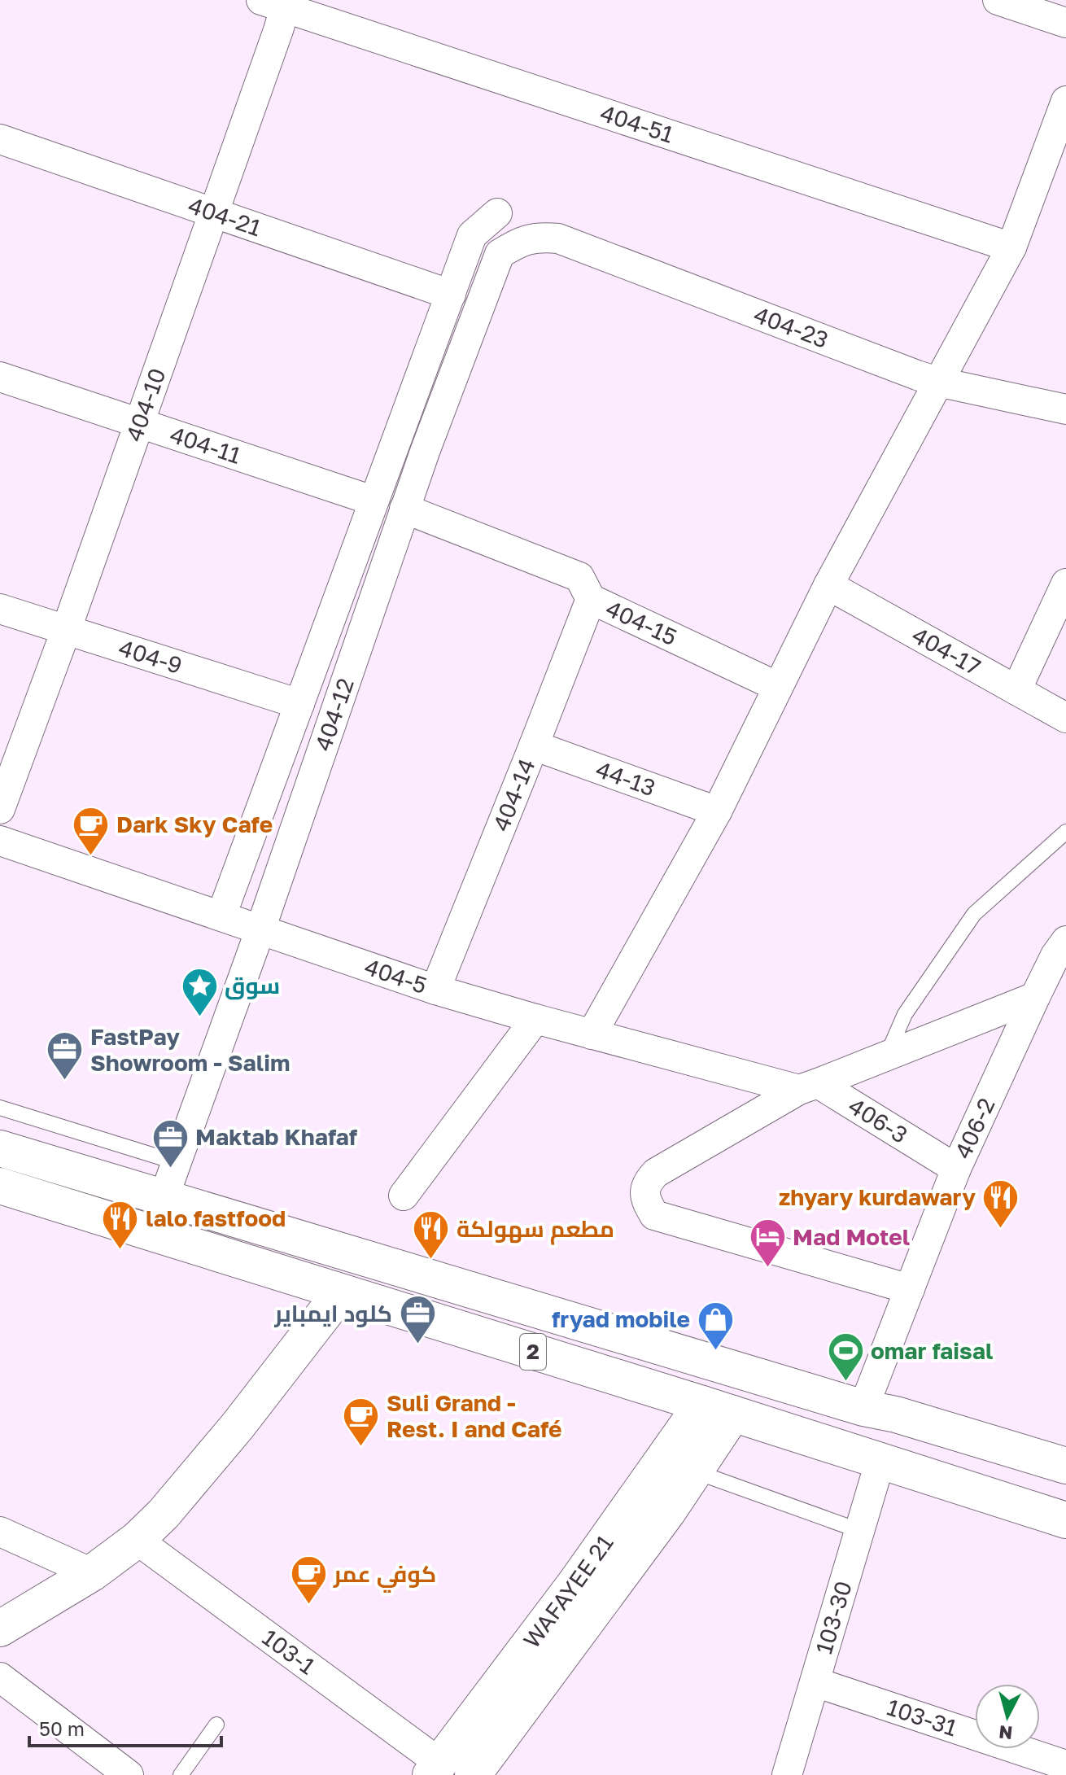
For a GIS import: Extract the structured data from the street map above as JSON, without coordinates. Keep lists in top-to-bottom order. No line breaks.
{"streets":{"main road":["2","WAFAYEE 21"],"street":["404-51","404-21","404-23","404-10","404-11","404-15","404-17","404-9","404-12","44-13","404-14","404-5","406-3","406-2","103-30","103-1","103-31"]},"crossings":[["404-51","404-10"],["404-21","404-10"],["404-23","404-12"],["404-10","404-11"],["404-10","404-9"],["404-15","404-12"],["404-15","404-14"],["404-12","404-5"],["404-12","2"],["44-13","404-14"],["404-14","404-5"],["404-5","406-3"],["406-3","406-2"],["406-2","2"],["2","WAFAYEE 21"],["2","103-30"],["WAFAYEE 21","103-1"],["103-30","103-31"]],"places":{"cafe":["Dark Sky Cafe","Suli Grand - Rest. I and Café","كوفي عمر"],"place":["سوق"],"office":["FastPay Showroom - Salim","Maktab Khafaf","كلود ايمباير"],"restaurant":["zhyary kurdawary","lalo fastfood","مطعم سهولكة"],"hotel":["Mad Motel"],"shop":["fryad mobile"],"sports":["omar faisal"]},"scale_bar":"50 m","north":"bottom"}
